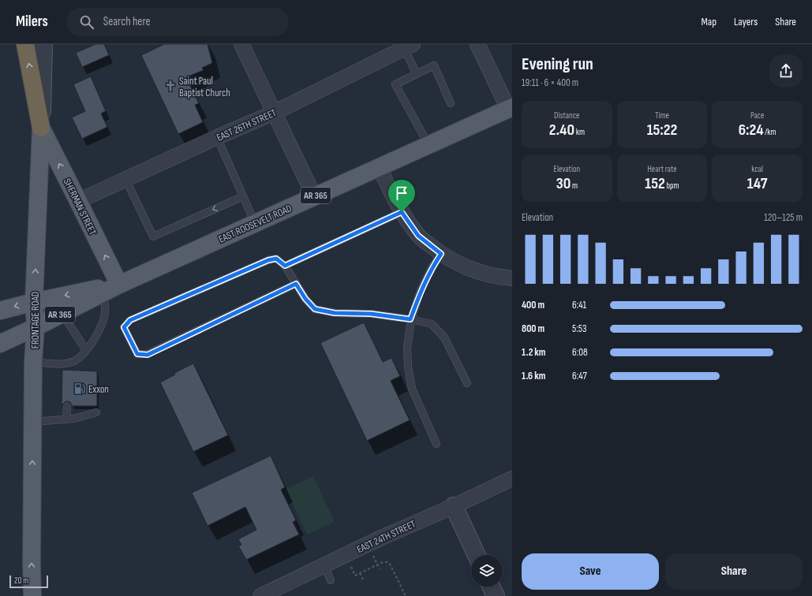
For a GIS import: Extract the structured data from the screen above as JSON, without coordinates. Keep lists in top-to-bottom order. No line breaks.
{"streets":{"main road":["AR 365","SHERMAN STREET","EAST ROOSEVELT ROAD","FRONTAGE ROAD"],"street":["EAST 26TH STREET","EAST 24TH STREET"]},"crossings":[["EAST 26TH STREET","SHERMAN STREET"],["SHERMAN STREET","EAST ROOSEVELT ROAD"],["SHERMAN STREET","FRONTAGE ROAD"],["EAST ROOSEVELT ROAD","FRONTAGE ROAD"]],"one_way":["SHERMAN STREET","FRONTAGE ROAD"],"places":{"church":["Saint Paul Baptist Church"],"fuel station":["Exxon"]},"scale_bar":"20 m","page":{"header":"Milers","search":"Search here","nav":["Map","Layers","Share"],"heading":["Evening run","19:11 · 6 × 400 m"],"stats":[["Distance","2.40 km"],["Time","15:22"],["Pace","6:24 /km"],["Elevation","30 m"],["Heart rate","152 bpm"],["kcal","147"]],"chart":["Elevation","120–125 m"],"list":[{"name":"400 m","note":"6:41"},{"name":"800 m","note":"5:53"},{"name":"1.2 km","note":"6:08"},{"name":"1.6 km","note":"6:47"}],"buttons":["Save","Share"],"scale":"20 m"}}
